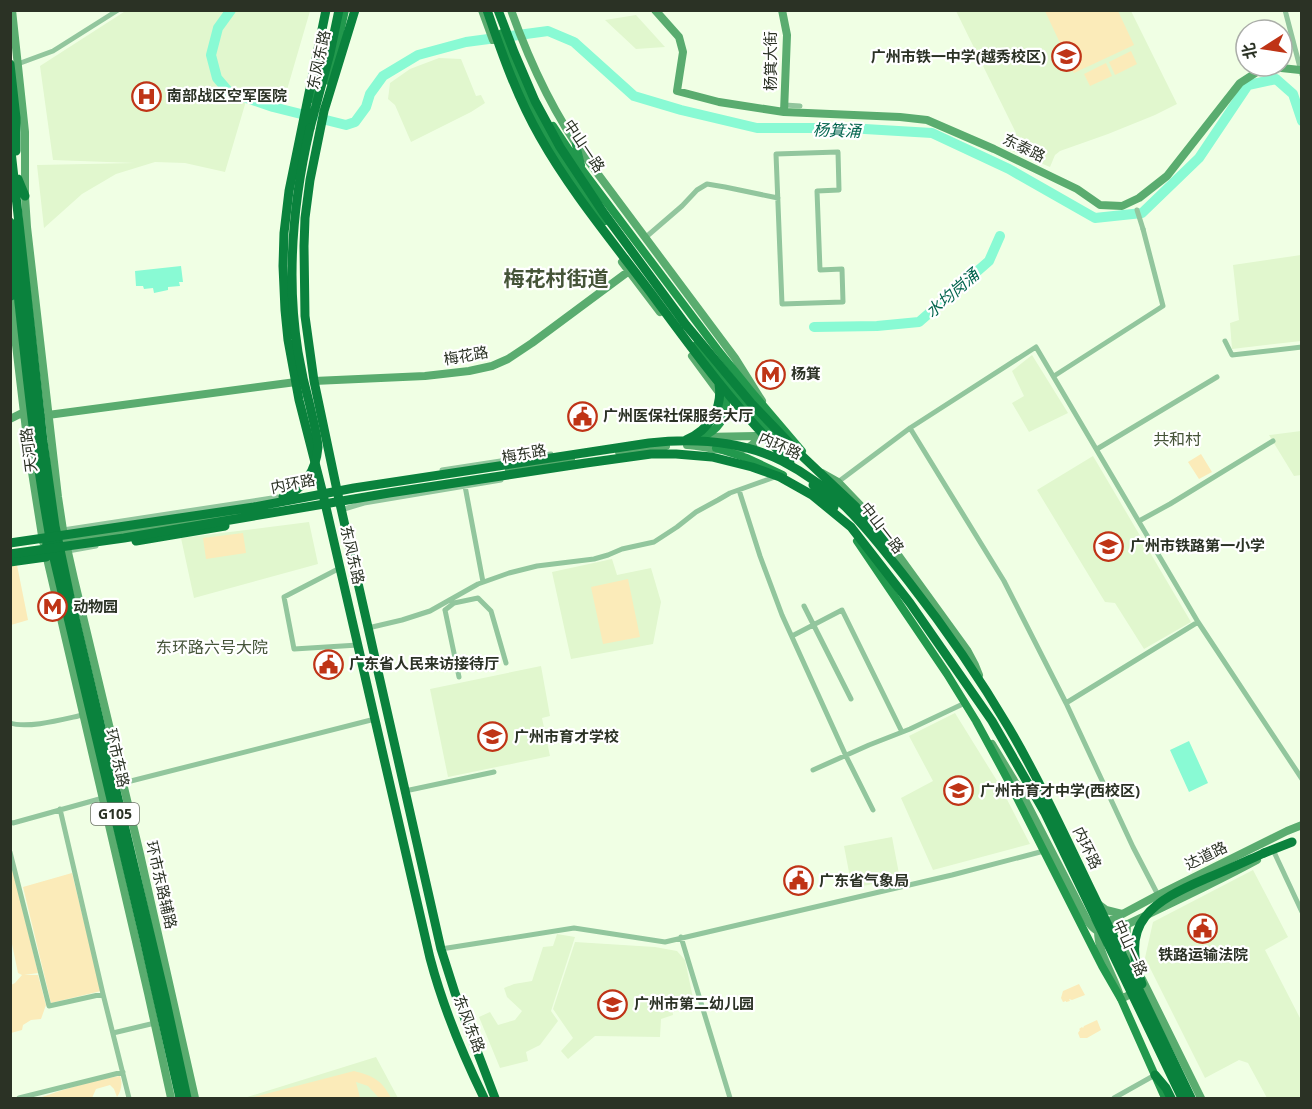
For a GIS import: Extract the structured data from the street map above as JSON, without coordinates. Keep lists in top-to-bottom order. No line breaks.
{"streets":{"highway":["东风东路","内环路","天河路","环市东路","G105"],"main road":["杨箕大街","中山一路","东泰路","梅花路","梅东路","达道路","环市东路辅路"]},"crossings":[["东风东路","梅花路"],["东风东路","梅东路"],["杨箕大街","东泰路"],["中山一路","内环路"],["中山一路","梅东路"],["中山一路","达道路"],["天河路","环市东路"],["天河路","G105"],["天河路","环市东路辅路"],["环市东路","环市东路辅路"],["G105","环市东路辅路"]],"districts":["梅花村街道","共和村","东环路六号大院"],"water":["杨箕涌","水均岗涌"],"places":{"school or university":["广州市铁一中学(越秀校区)","广州市铁路第一小学","广州市育才学校","广州市育才中学(西校区)","广州市第二幼儿园"],"hospital":["南部战区空军医院"],"metro station":["杨箕","动物园"],"public building":["广州医保社保服务大厅","广东省人民来访接待厅","广东省气象局","铁路运输法院"]},"north":"left"}
